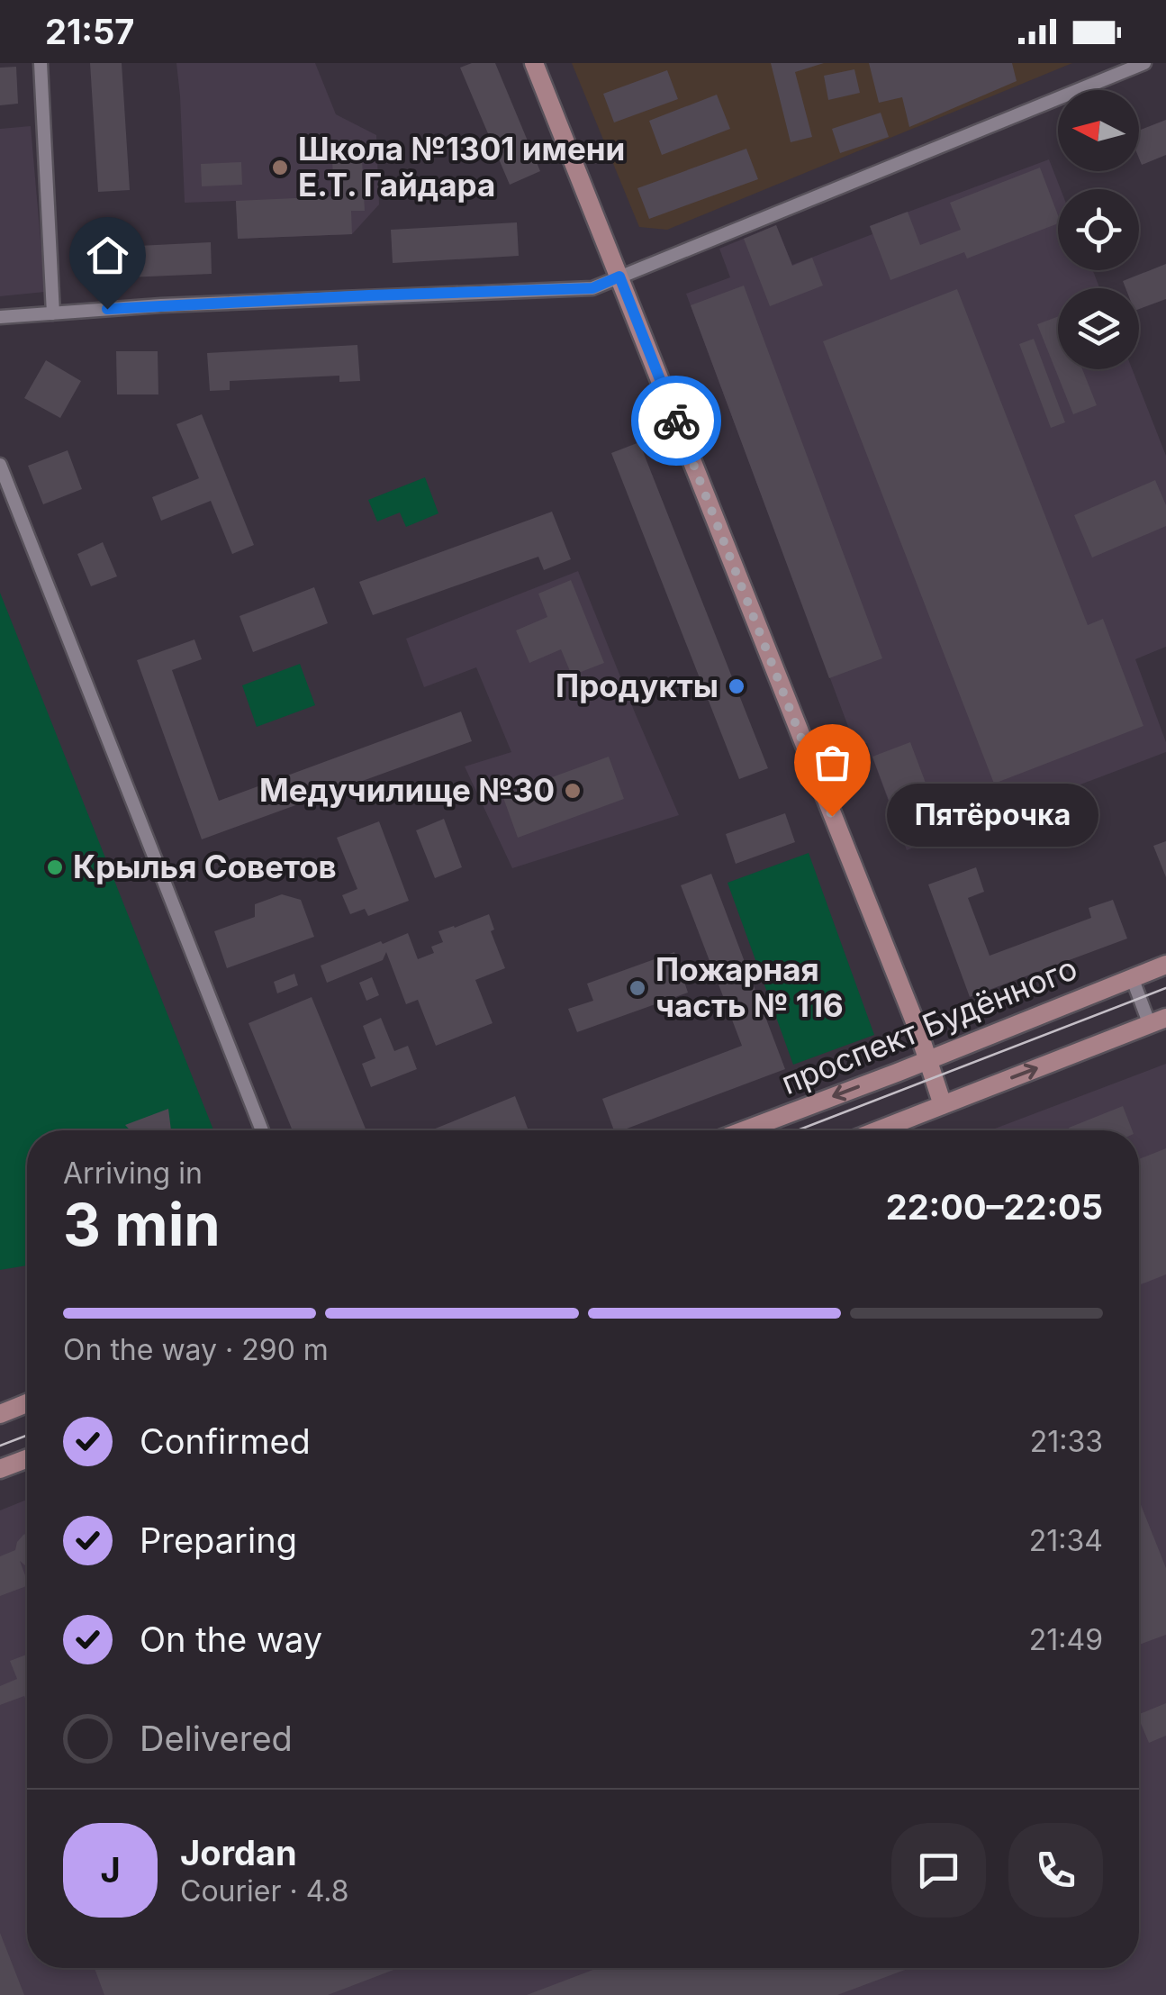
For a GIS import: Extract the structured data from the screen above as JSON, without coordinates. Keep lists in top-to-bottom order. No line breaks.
{"streets":{"street":["проспект Будённого"]},"places":["Школа №1301 имени Е.Т. Гайдара","Продукты","Медучилище №30","Пятёрочка","Крылья Советов","Пожарная часть № 116"],"north":"left","page":{"status":"21:57","bubble":"Пятёрочка","heading":["3 min","Arriving in","22:00–22:05"],"panel":["Jordan","Courier · 4.8"],"bar":"On the way · 290 m","list":[["Confirmed","21:33"],["Preparing","21:34"],["On the way","21:49"],"Delivered"],"round":"J"}}
